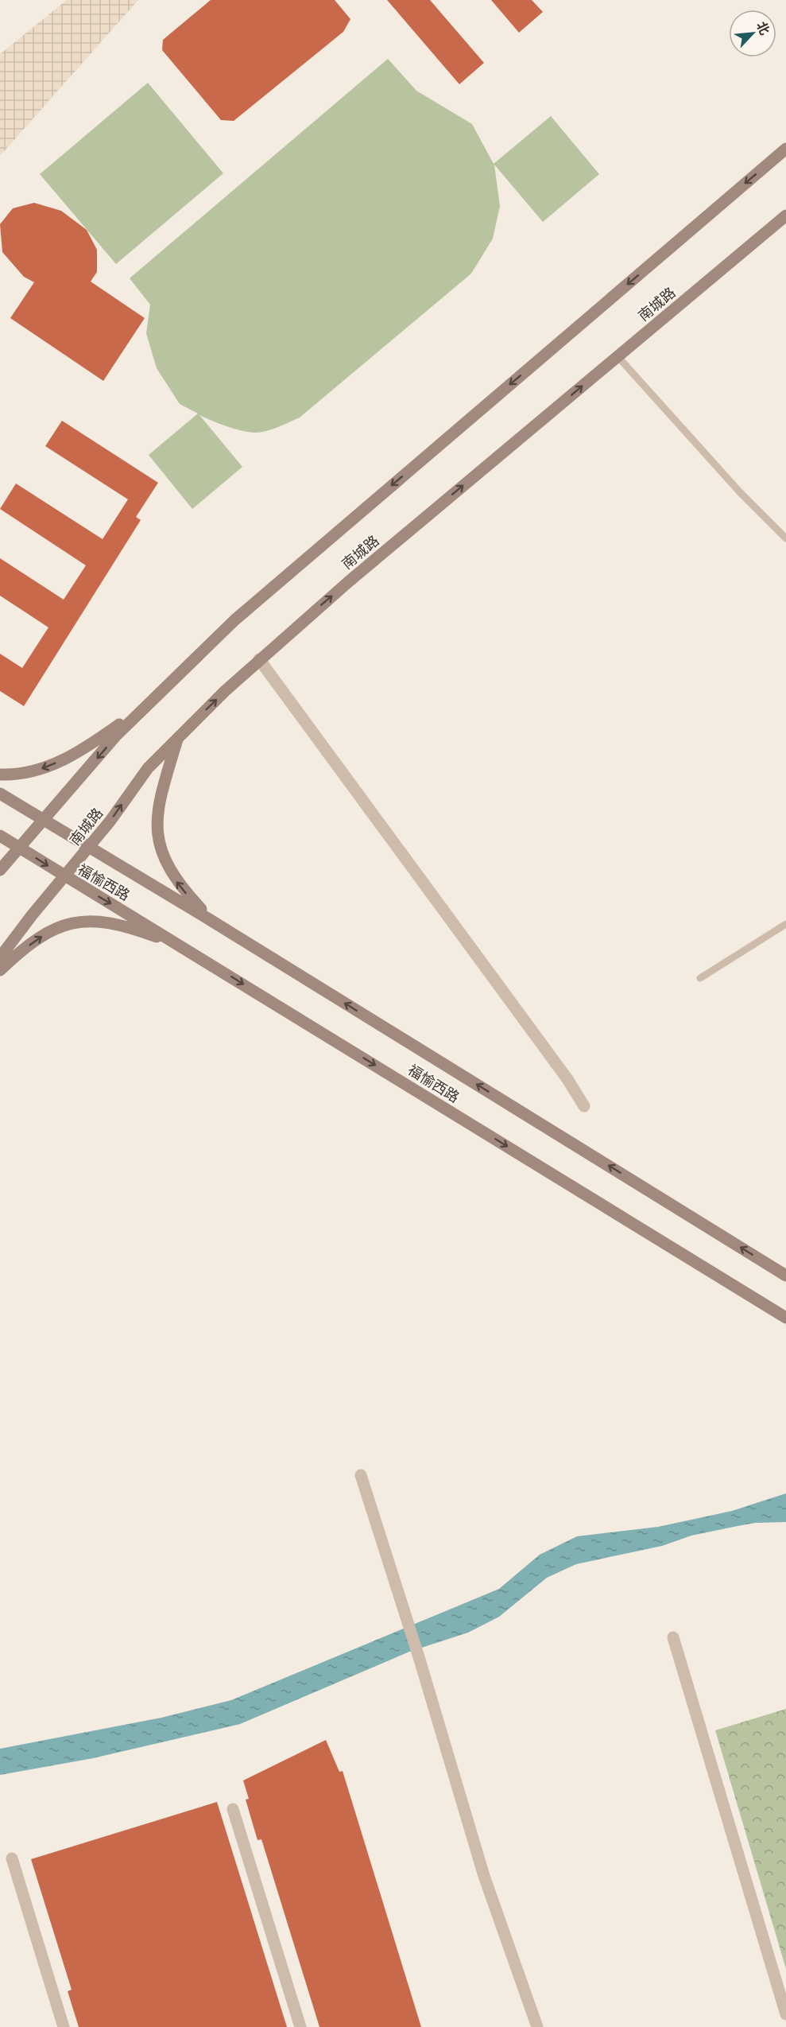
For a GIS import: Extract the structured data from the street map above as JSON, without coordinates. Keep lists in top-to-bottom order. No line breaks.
{"streets":{"street":["南城路","福愉西路"]},"crossings":[["南城路","福愉西路"]],"north":"top right"}
